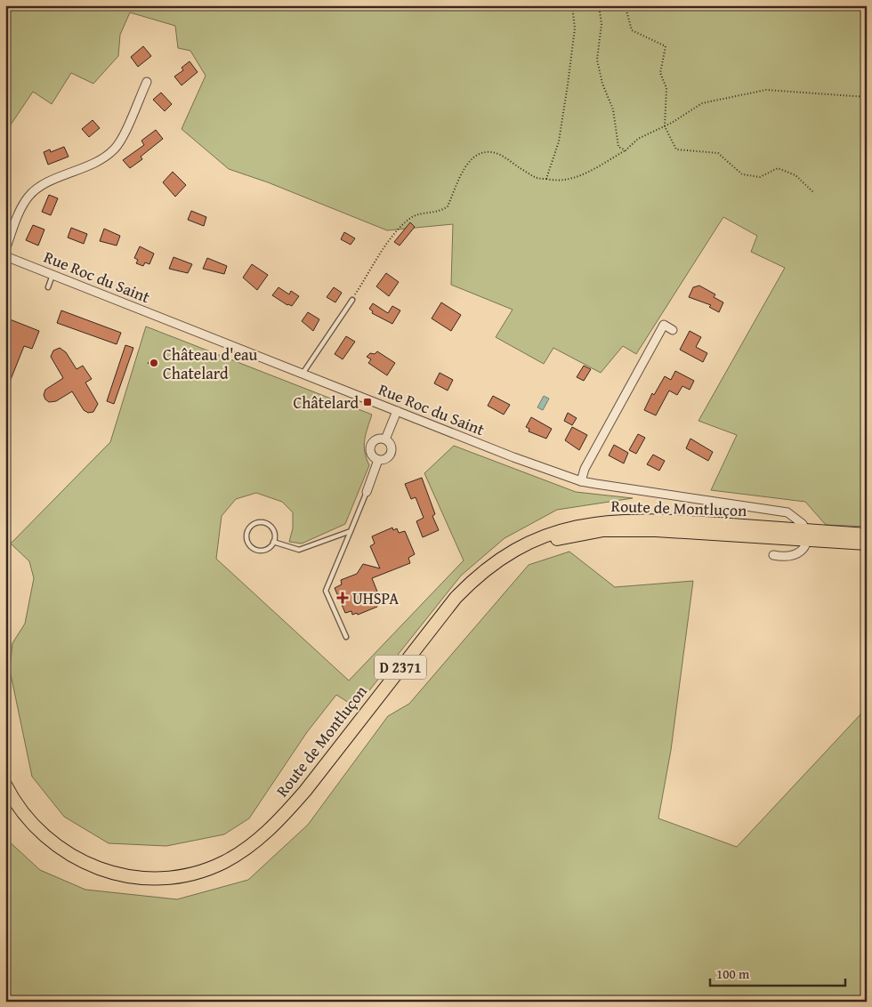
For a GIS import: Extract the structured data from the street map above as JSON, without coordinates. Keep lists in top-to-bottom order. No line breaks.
{"streets":{"main road":["Route de Montluçon","D 2371"],"street":["Rue Roc du Saint"]},"crossings":[["Rue Roc du Saint","Route de Montluçon"]],"places":{"other":["Château d'eau Chatelard"],"transit":["Châtelard"],"health":["UHSPA"]},"scale_bar":"100 m"}
